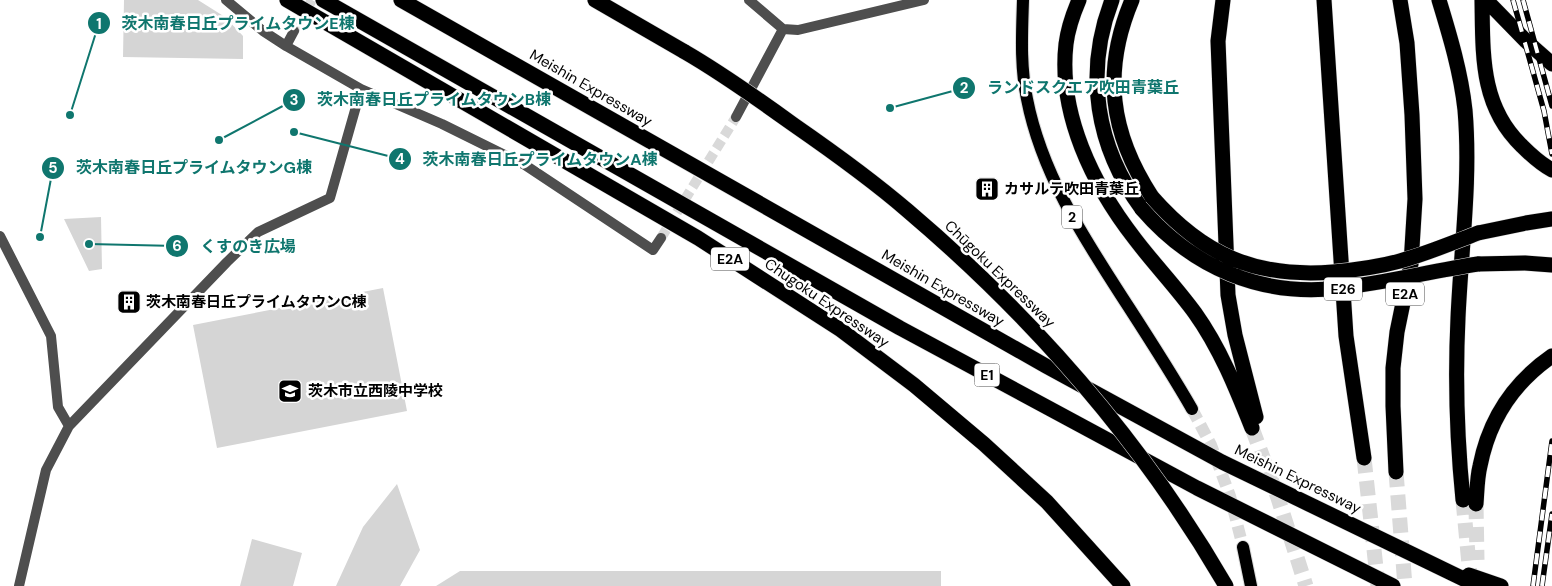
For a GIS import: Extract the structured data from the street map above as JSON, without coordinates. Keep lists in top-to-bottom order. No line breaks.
{"streets":{"highway":["Meishin Expressway","E2A","Chūgoku Expressway","E26","Chugoku Expressway","E1"],"main road":["2"]},"places":{"other":["ランドスクエア吹田青葉丘","茨木南春日丘プライムタウンE棟","茨木南春日丘プライムタウンA棟","茨木南春日丘プライムタウンB棟","茨木南春日丘プライムタウンG棟","くすのき広場"],"building":["カサルテ吹田青葉丘","茨木南春日丘プライムタウンC棟"],"school or university":["茨木市立西陵中学校"]}}
